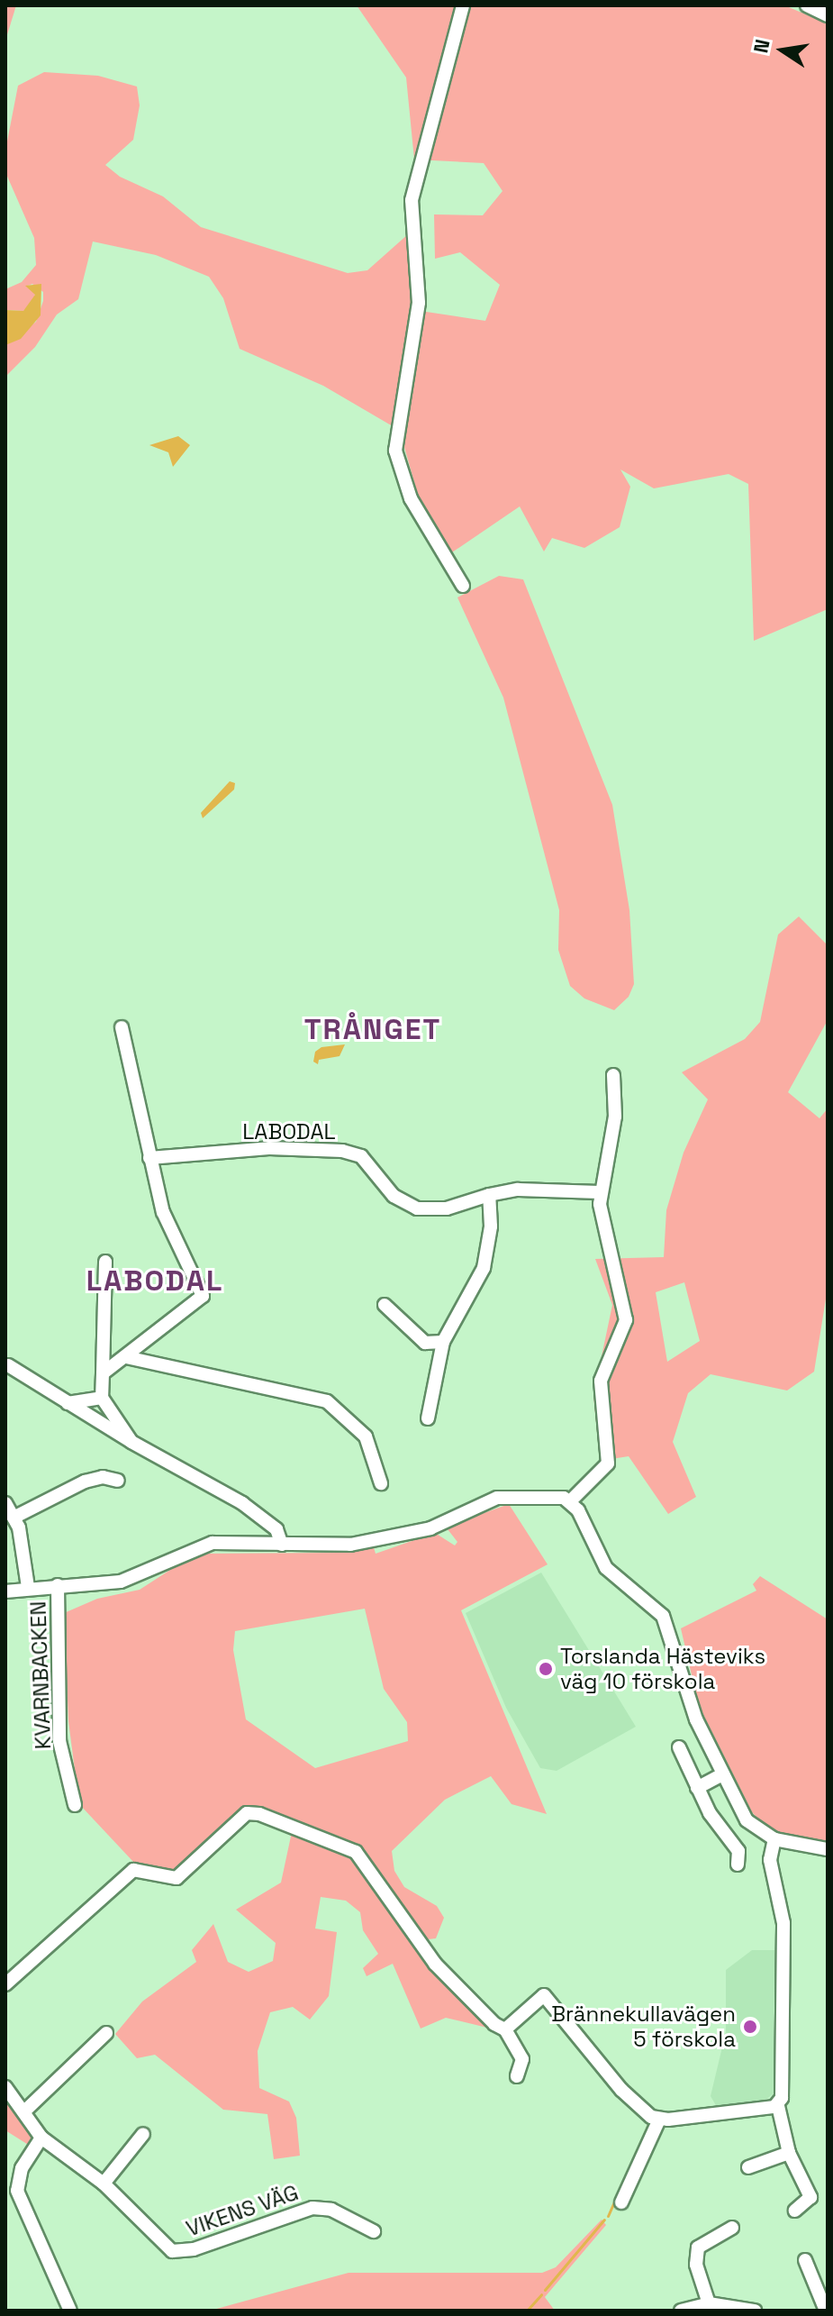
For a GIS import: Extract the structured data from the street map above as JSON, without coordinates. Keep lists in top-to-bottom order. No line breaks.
{"streets":{"street":["LABODAL","KVARNBACKEN","VIKENS VÄG"]},"districts":["TRÅNGET","LABODAL"],"places":["Torslanda Hästeviks väg 10 förskola","Brännekullavägen 5 förskola"],"north":"left"}
